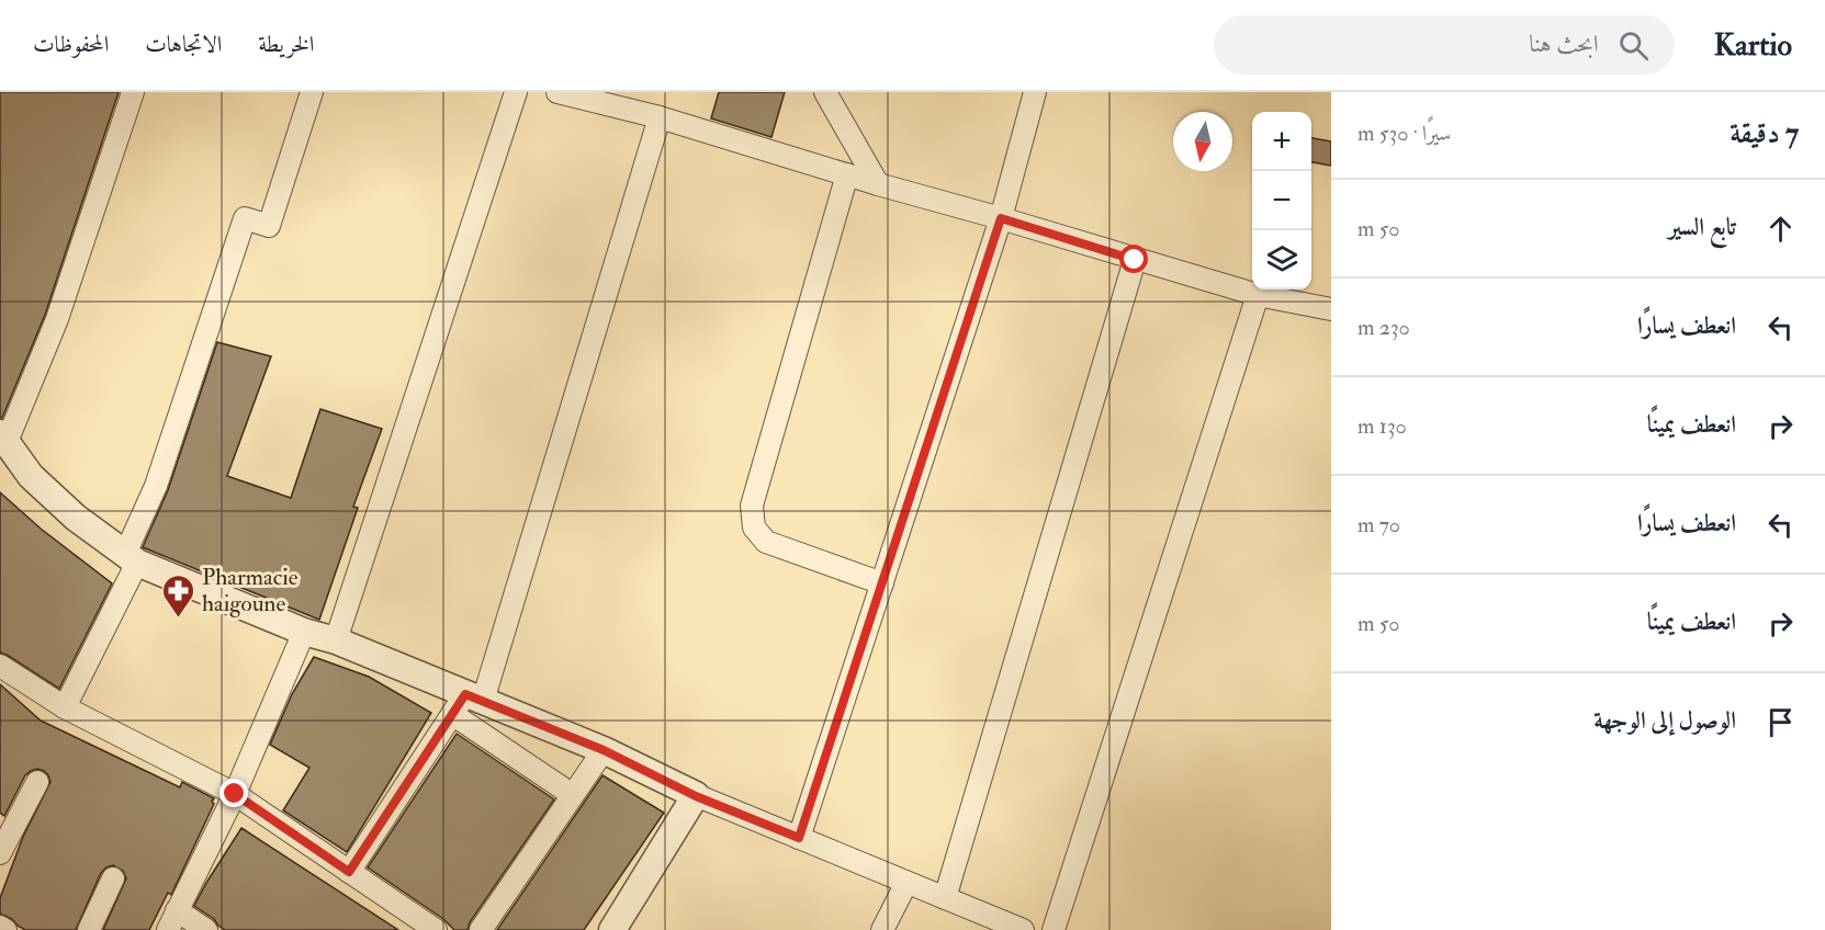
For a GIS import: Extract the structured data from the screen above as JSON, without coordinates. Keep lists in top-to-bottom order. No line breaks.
{"places":{"pharmacy":["Pharmacie haigoune"]},"north":"bottom","page":{"header":"Kartio","search":"ابحث هنا","nav":["الخريطة","الاتجاهات","المحفوظات"],"heading":["7 دقيقة","سيرًا · 530 m"],"map_buttons":["+","−"],"list":[["تابع السير","50 m"],["انعطف يسارًا","230 m"],["انعطف يمينًا","130 m"],["انعطف يسارًا","70 m"],["انعطف يمينًا","50 m"],"الوصول إلى الوجهة"]}}
